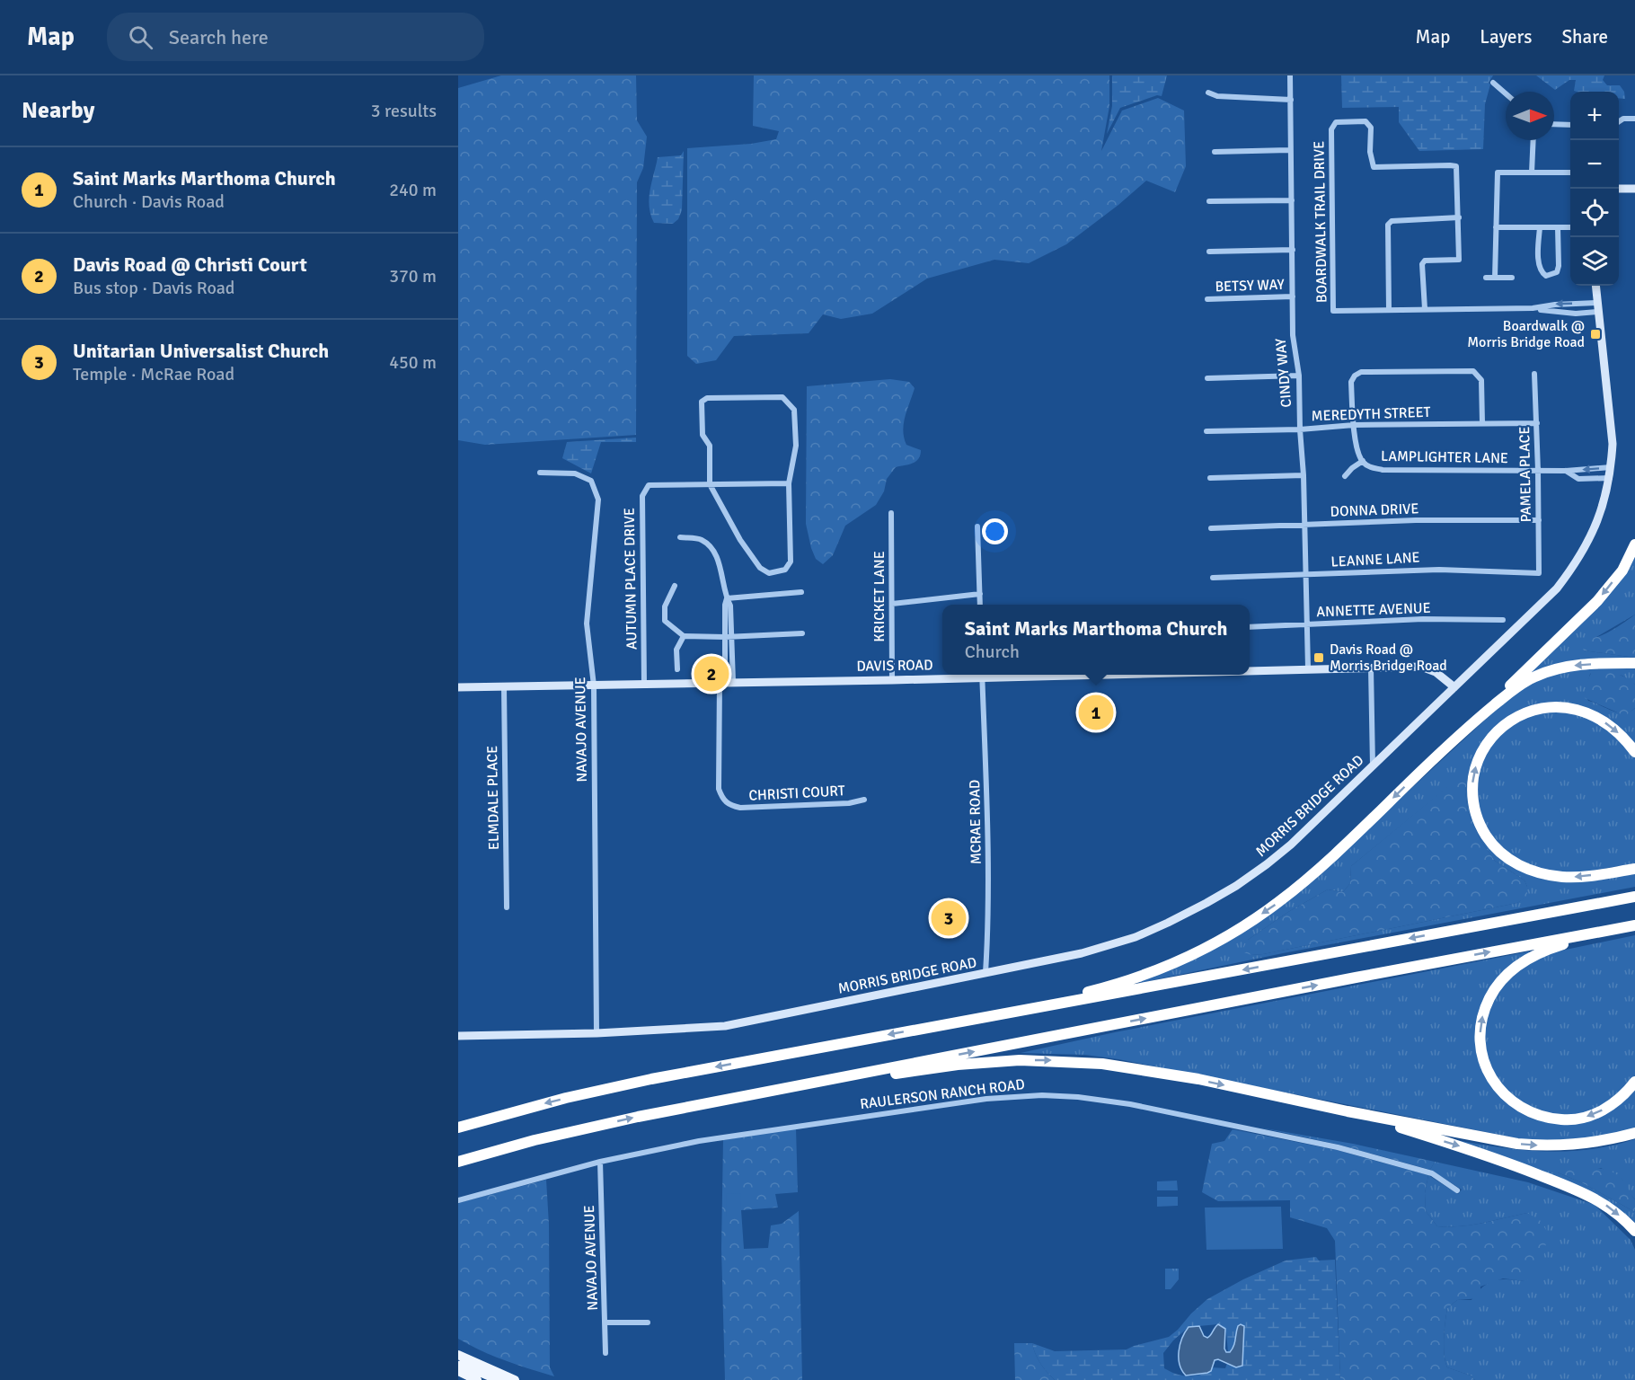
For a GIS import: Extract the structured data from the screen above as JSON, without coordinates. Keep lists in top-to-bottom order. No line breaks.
{"streets":{"street":["BOARDWALK TRAIL DRIVE","BETSY WAY","CINDY WAY","MEREDYTH STREET","LAMPLIGHTER LANE","PAMELA PLACE","DONNA DRIVE","LEANNE LANE","AUTUMN PLACE DRIVE","KRICKET LANE","ANNETTE AVENUE","DAVIS ROAD","NAVAJO AVENUE","CHRISTI COURT","ELMDALE PLACE","MORRIS BRIDGE ROAD","MCRAE ROAD","RAULERSON RANCH ROAD"]},"crossings":[["BOARDWALK TRAIL DRIVE","MORRIS BRIDGE ROAD"],["BETSY WAY","CINDY WAY"],["CINDY WAY","MEREDYTH STREET"],["CINDY WAY","DONNA DRIVE"],["CINDY WAY","LEANNE LANE"],["CINDY WAY","ANNETTE AVENUE"],["CINDY WAY","DAVIS ROAD"],["MEREDYTH STREET","LAMPLIGHTER LANE"],["MEREDYTH STREET","PAMELA PLACE"],["LAMPLIGHTER LANE","PAMELA PLACE"],["LAMPLIGHTER LANE","MORRIS BRIDGE ROAD"],["PAMELA PLACE","DONNA DRIVE"],["PAMELA PLACE","LEANNE LANE"],["AUTUMN PLACE DRIVE","DAVIS ROAD"],["KRICKET LANE","DAVIS ROAD"],["DAVIS ROAD","NAVAJO AVENUE"],["DAVIS ROAD","CHRISTI COURT"],["DAVIS ROAD","ELMDALE PLACE"],["DAVIS ROAD","MORRIS BRIDGE ROAD"],["NAVAJO AVENUE","MORRIS BRIDGE ROAD"],["NAVAJO AVENUE","RAULERSON RANCH ROAD"],["MORRIS BRIDGE ROAD","MCRAE ROAD"]],"places":{"transit":["Boardwalk @ Morris Bridge Road","Davis Road @ Morris Bridge Road"]},"north":"right","page":{"header":"Map","search":"Search here","nav":["Map","Layers","Share"],"heading":["Nearby","3 results"],"map_buttons":["+","−"],"list":[{"mark":"1","name":"Saint Marks Marthoma Church","note":"Church · Davis Road","value":"240 m"},{"mark":"2","name":"Davis Road @ Christi Court","note":"Bus stop · Davis Road","value":"370 m"},{"mark":"3","name":"Unitarian Universalist Church","note":"Temple · McRae Road","value":"450 m"}],"popup":["Saint Marks Marthoma Church","Church"],"pins":["2","1","3"]}}
